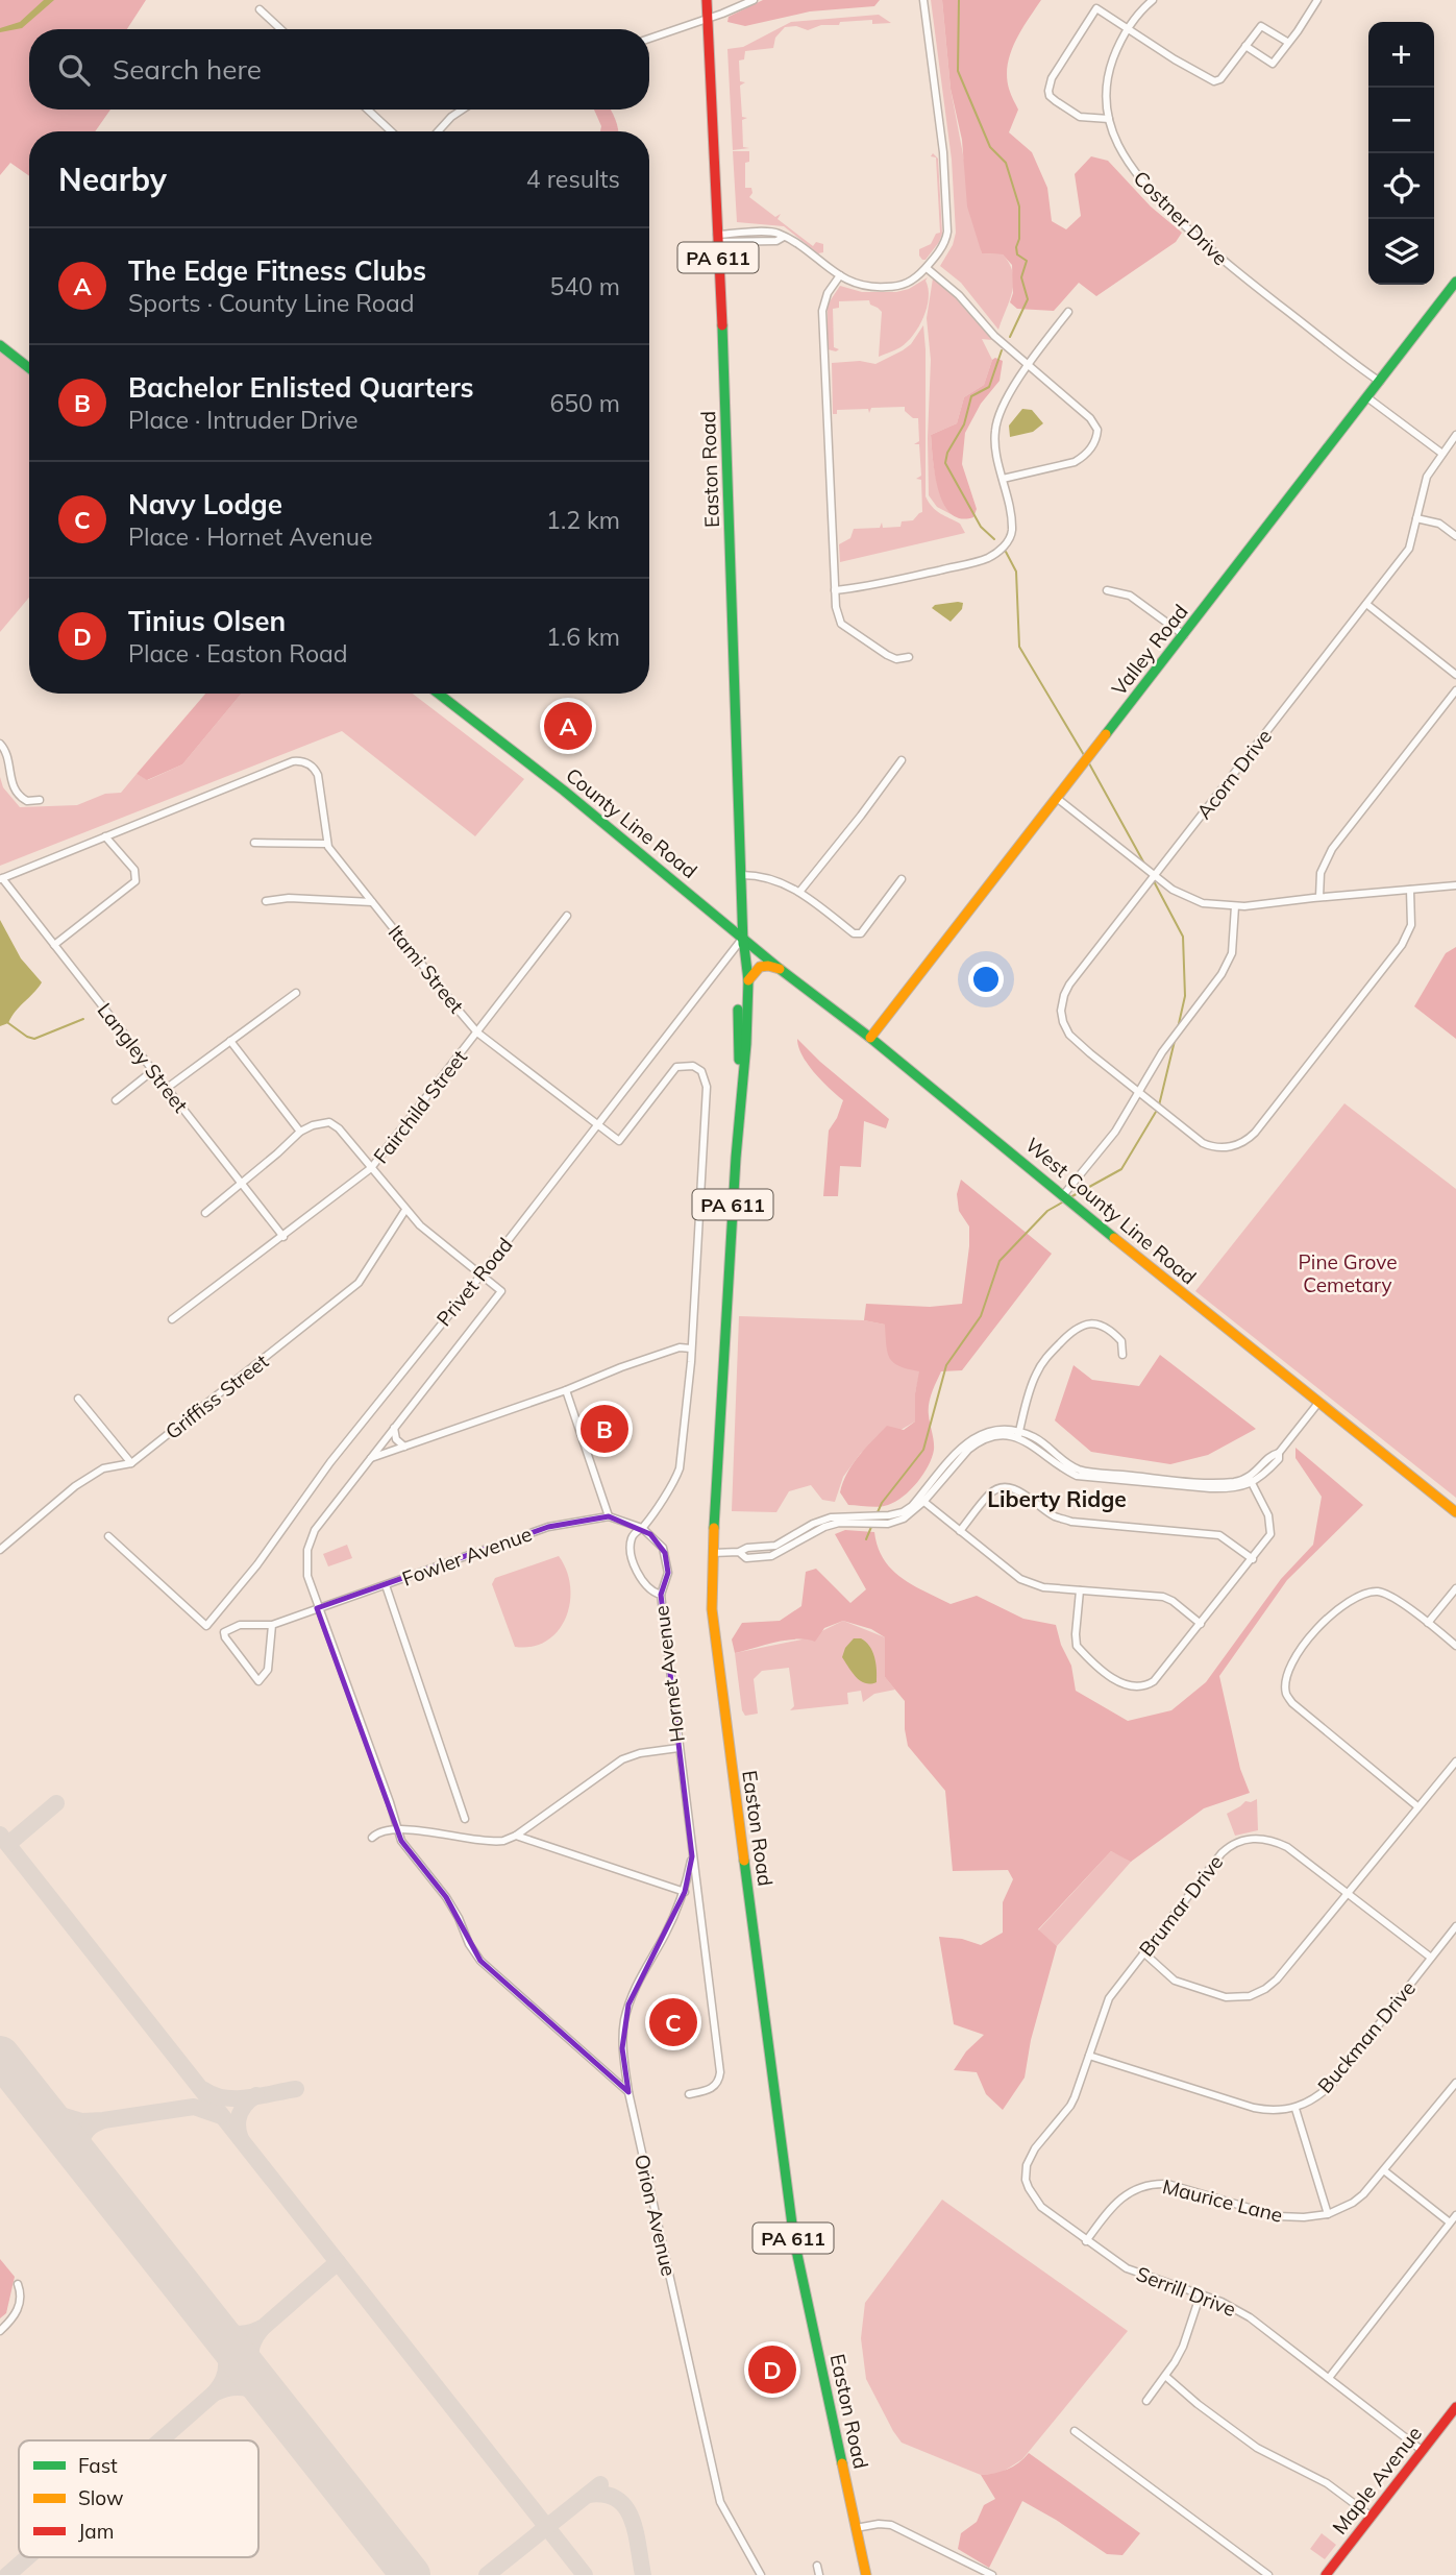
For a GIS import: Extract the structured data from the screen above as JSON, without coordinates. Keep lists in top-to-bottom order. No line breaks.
{"streets":{"main road":["PA 611","Easton Road","Valley Road","County Line Road","West County Line Road","Maple Avenue"],"street":["Costner Drive","Acorn Drive","Itami Street","Langley Street","Fairchild Street","Privet Road","Griffiss Street","Fowler Avenue","Hornet Avenue","Brumar Drive","Buckman Drive","Maurice Lane","Orion Avenue","Serrill Drive"]},"crossings":[["Costner Drive","Valley Road"],["Easton Road","County Line Road"],["Easton Road","West County Line Road"],["Easton Road","Privet Road"],["Valley Road","West County Line Road"],["County Line Road","West County Line Road"],["County Line Road","Privet Road"],["Itami Street","Fairchild Street"],["Itami Street","Privet Road"],["Itami Street","Hornet Avenue"],["Langley Street","Fairchild Street"],["West County Line Road","Privet Road"],["Fowler Avenue","Hornet Avenue"],["Hornet Avenue","Orion Avenue"],["Brumar Drive","Buckman Drive"],["Brumar Drive","Serrill Drive"],["Maurice Lane","Serrill Drive"],["Serrill Drive","Maple Avenue"]],"districts":["Liberty Ridge"],"parks":["Pine Grove Cemetary"],"legend":["Fast","Slow","Jam"],"page":{"map_buttons":["+","−"],"search":"Search here","heading":["Nearby","4 results"],"list":[{"mark":"A","name":"The Edge Fitness Clubs","note":"Sports · County Line Road","value":"540 m"},{"mark":"B","name":"Bachelor Enlisted Quarters","note":"Place · Intruder Drive","value":"650 m"},{"mark":"C","name":"Navy Lodge","note":"Place · Hornet Avenue","value":"1.2 km"},{"mark":"D","name":"Tinius Olsen","note":"Place · Easton Road","value":"1.6 km"}],"pins":["A","B","C","D"]}}
